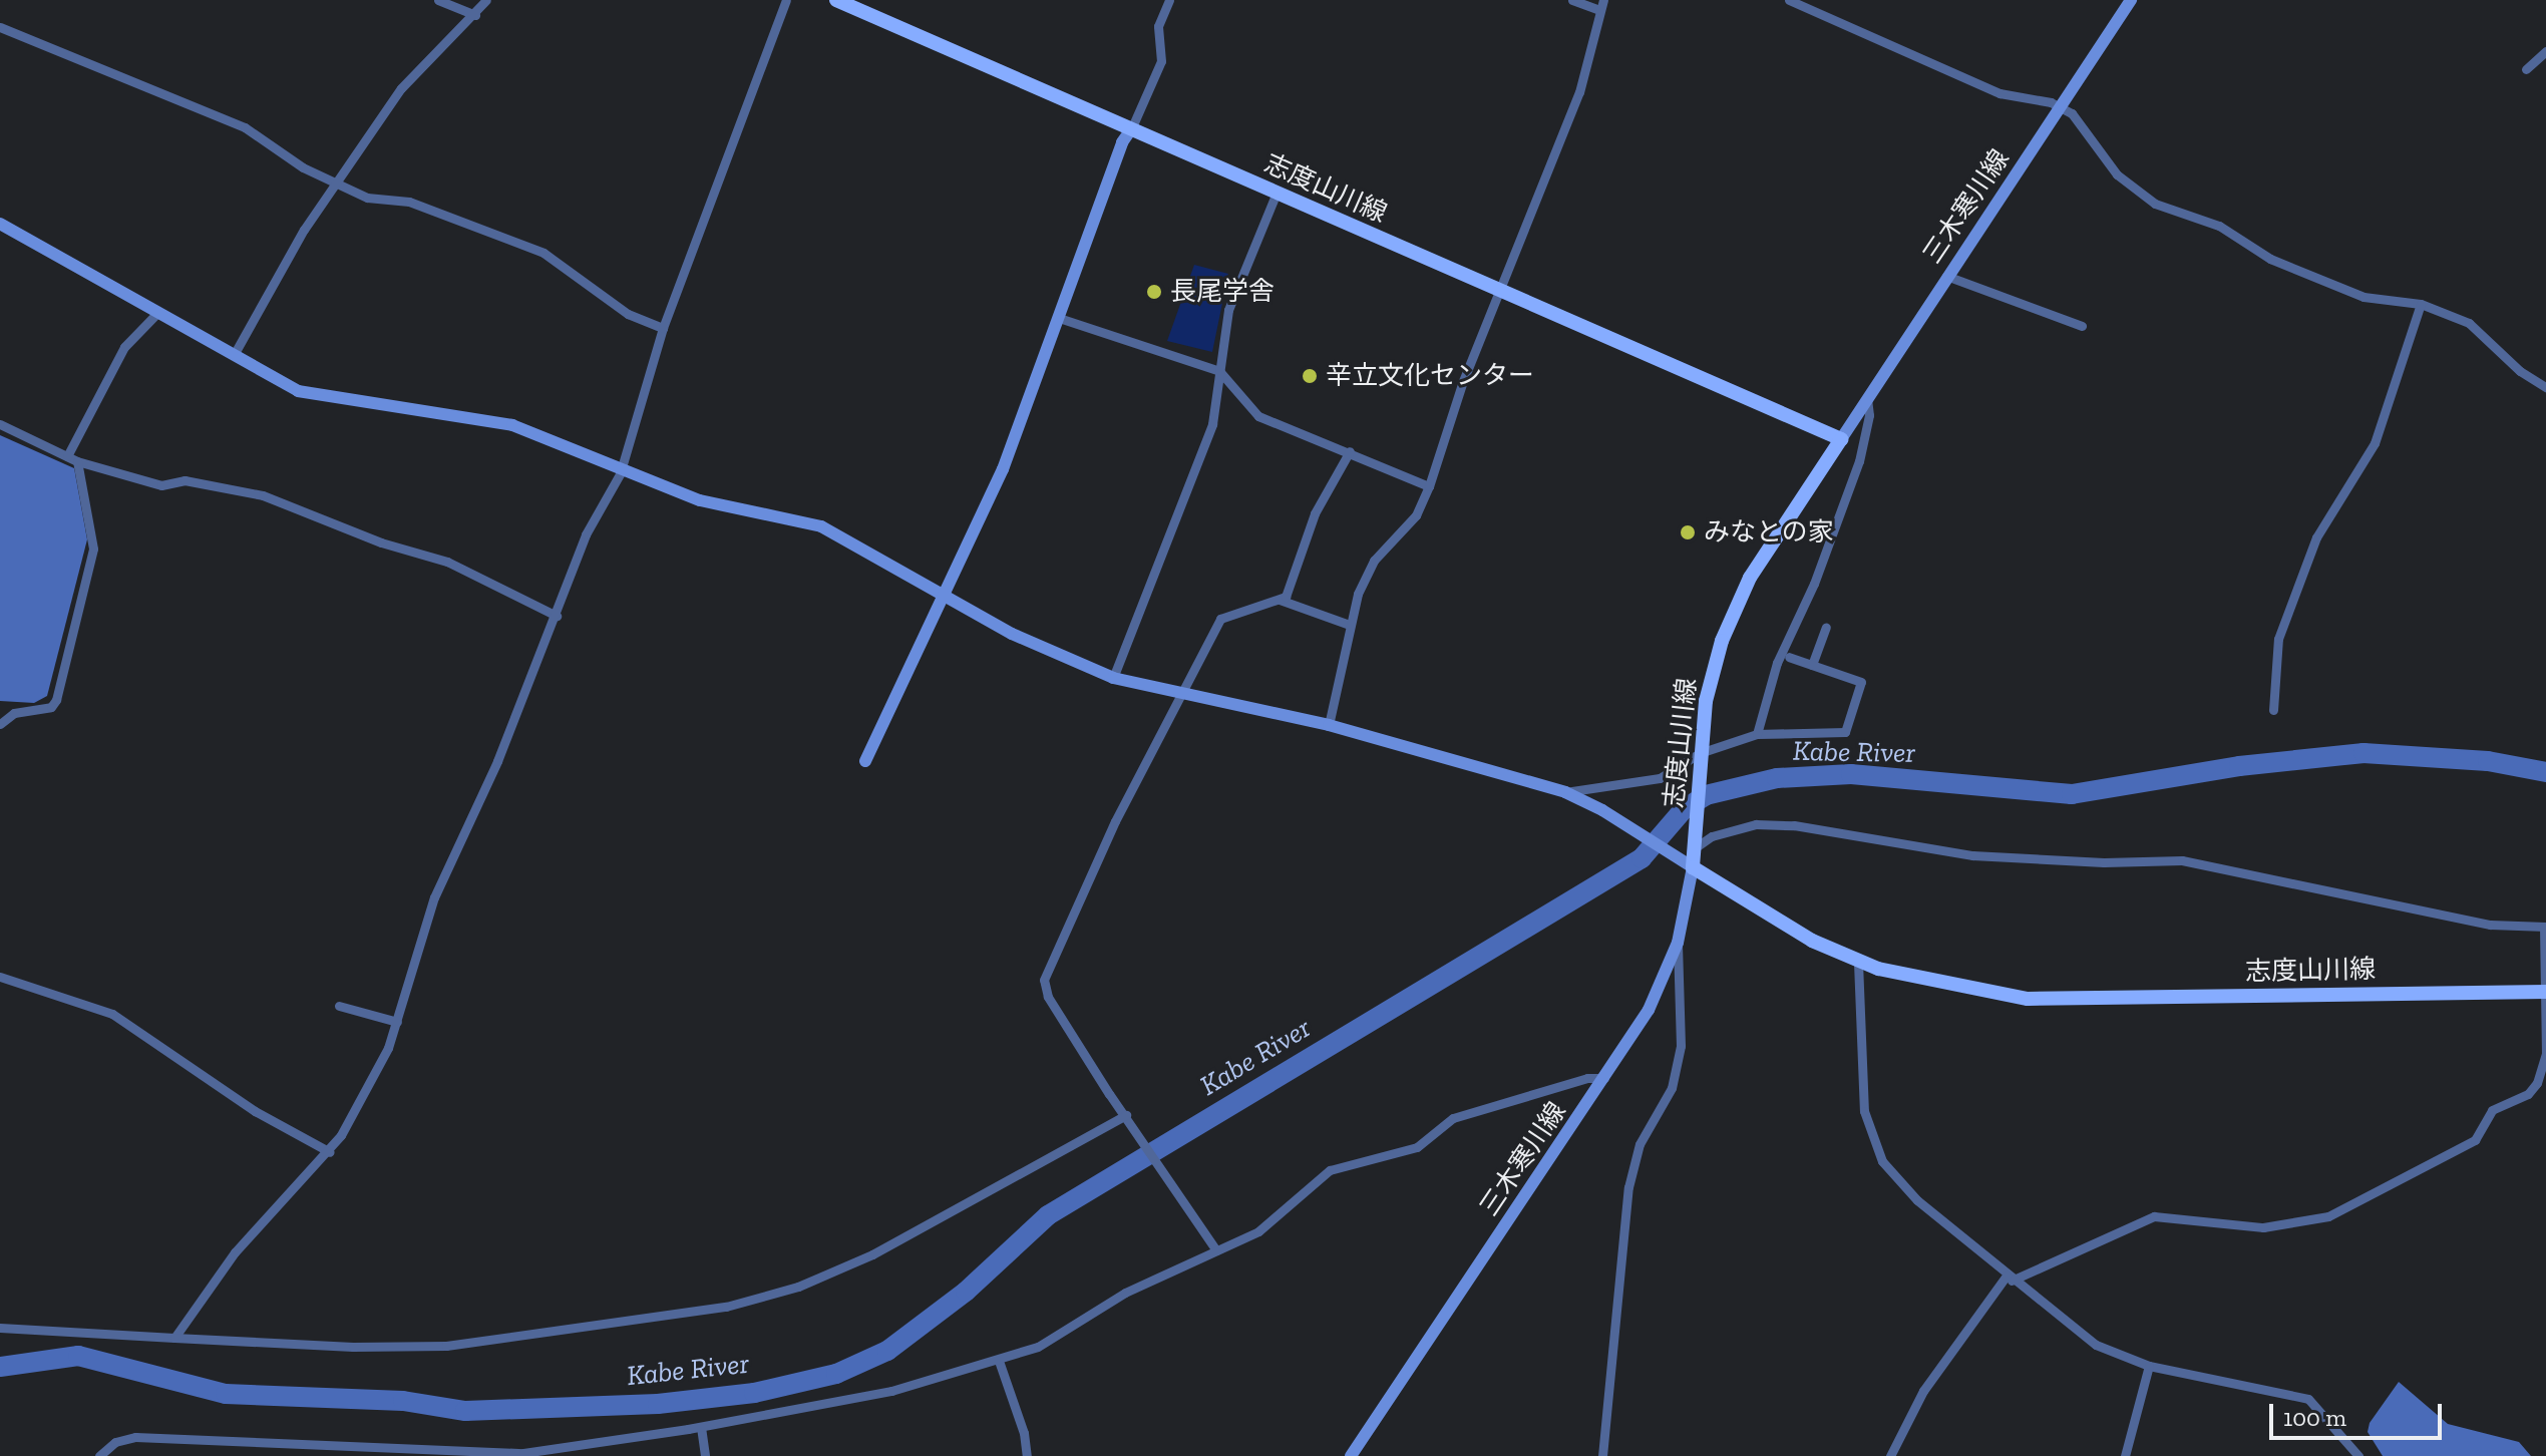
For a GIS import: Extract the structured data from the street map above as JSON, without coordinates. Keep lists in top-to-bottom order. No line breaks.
{"streets":{"main road":["志度山川線"],"street":["三木寒川線"]},"crossings":[["志度山川線","三木寒川線"]],"water":["Kabe River"],"places":["長尾学舎","辛立文化センター","みなとの家"],"scale_bar":"100 m"}
